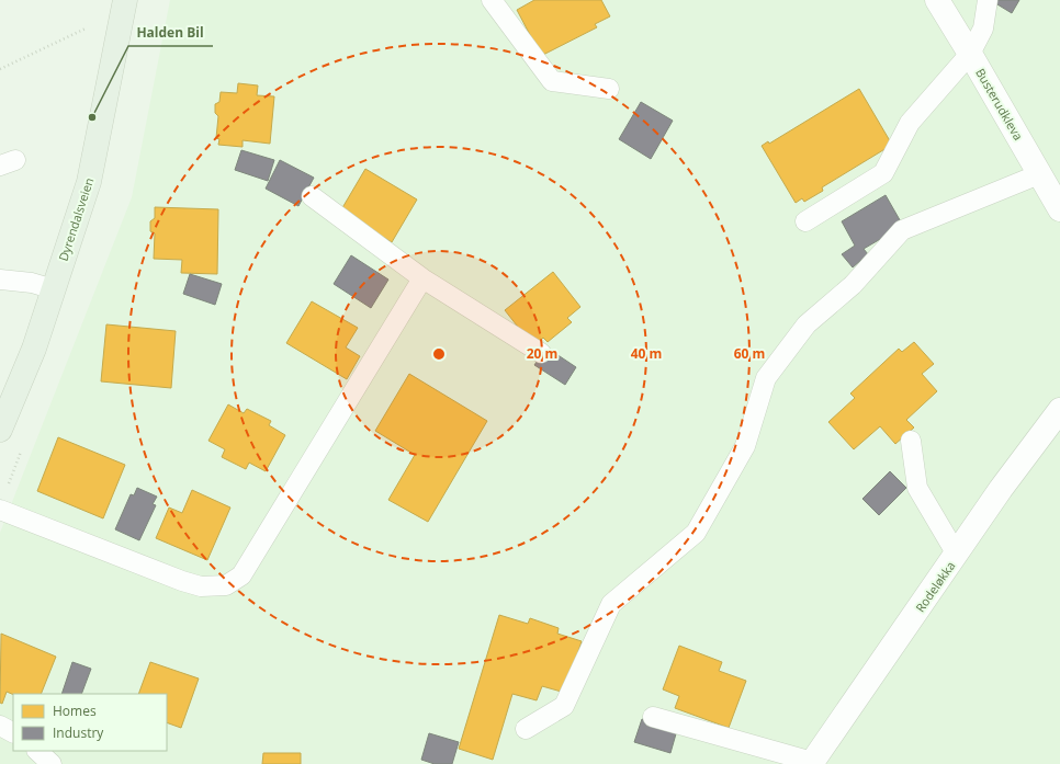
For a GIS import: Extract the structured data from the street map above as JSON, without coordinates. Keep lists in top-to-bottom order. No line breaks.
{"streets":{"main road":["Dyrendalsveien"],"street":["Busterudkleva","Rodeløkka"]},"places":["Halden Bil"],"legend":["Homes","Industry"],"rings":["20 m","40 m","60 m"]}
